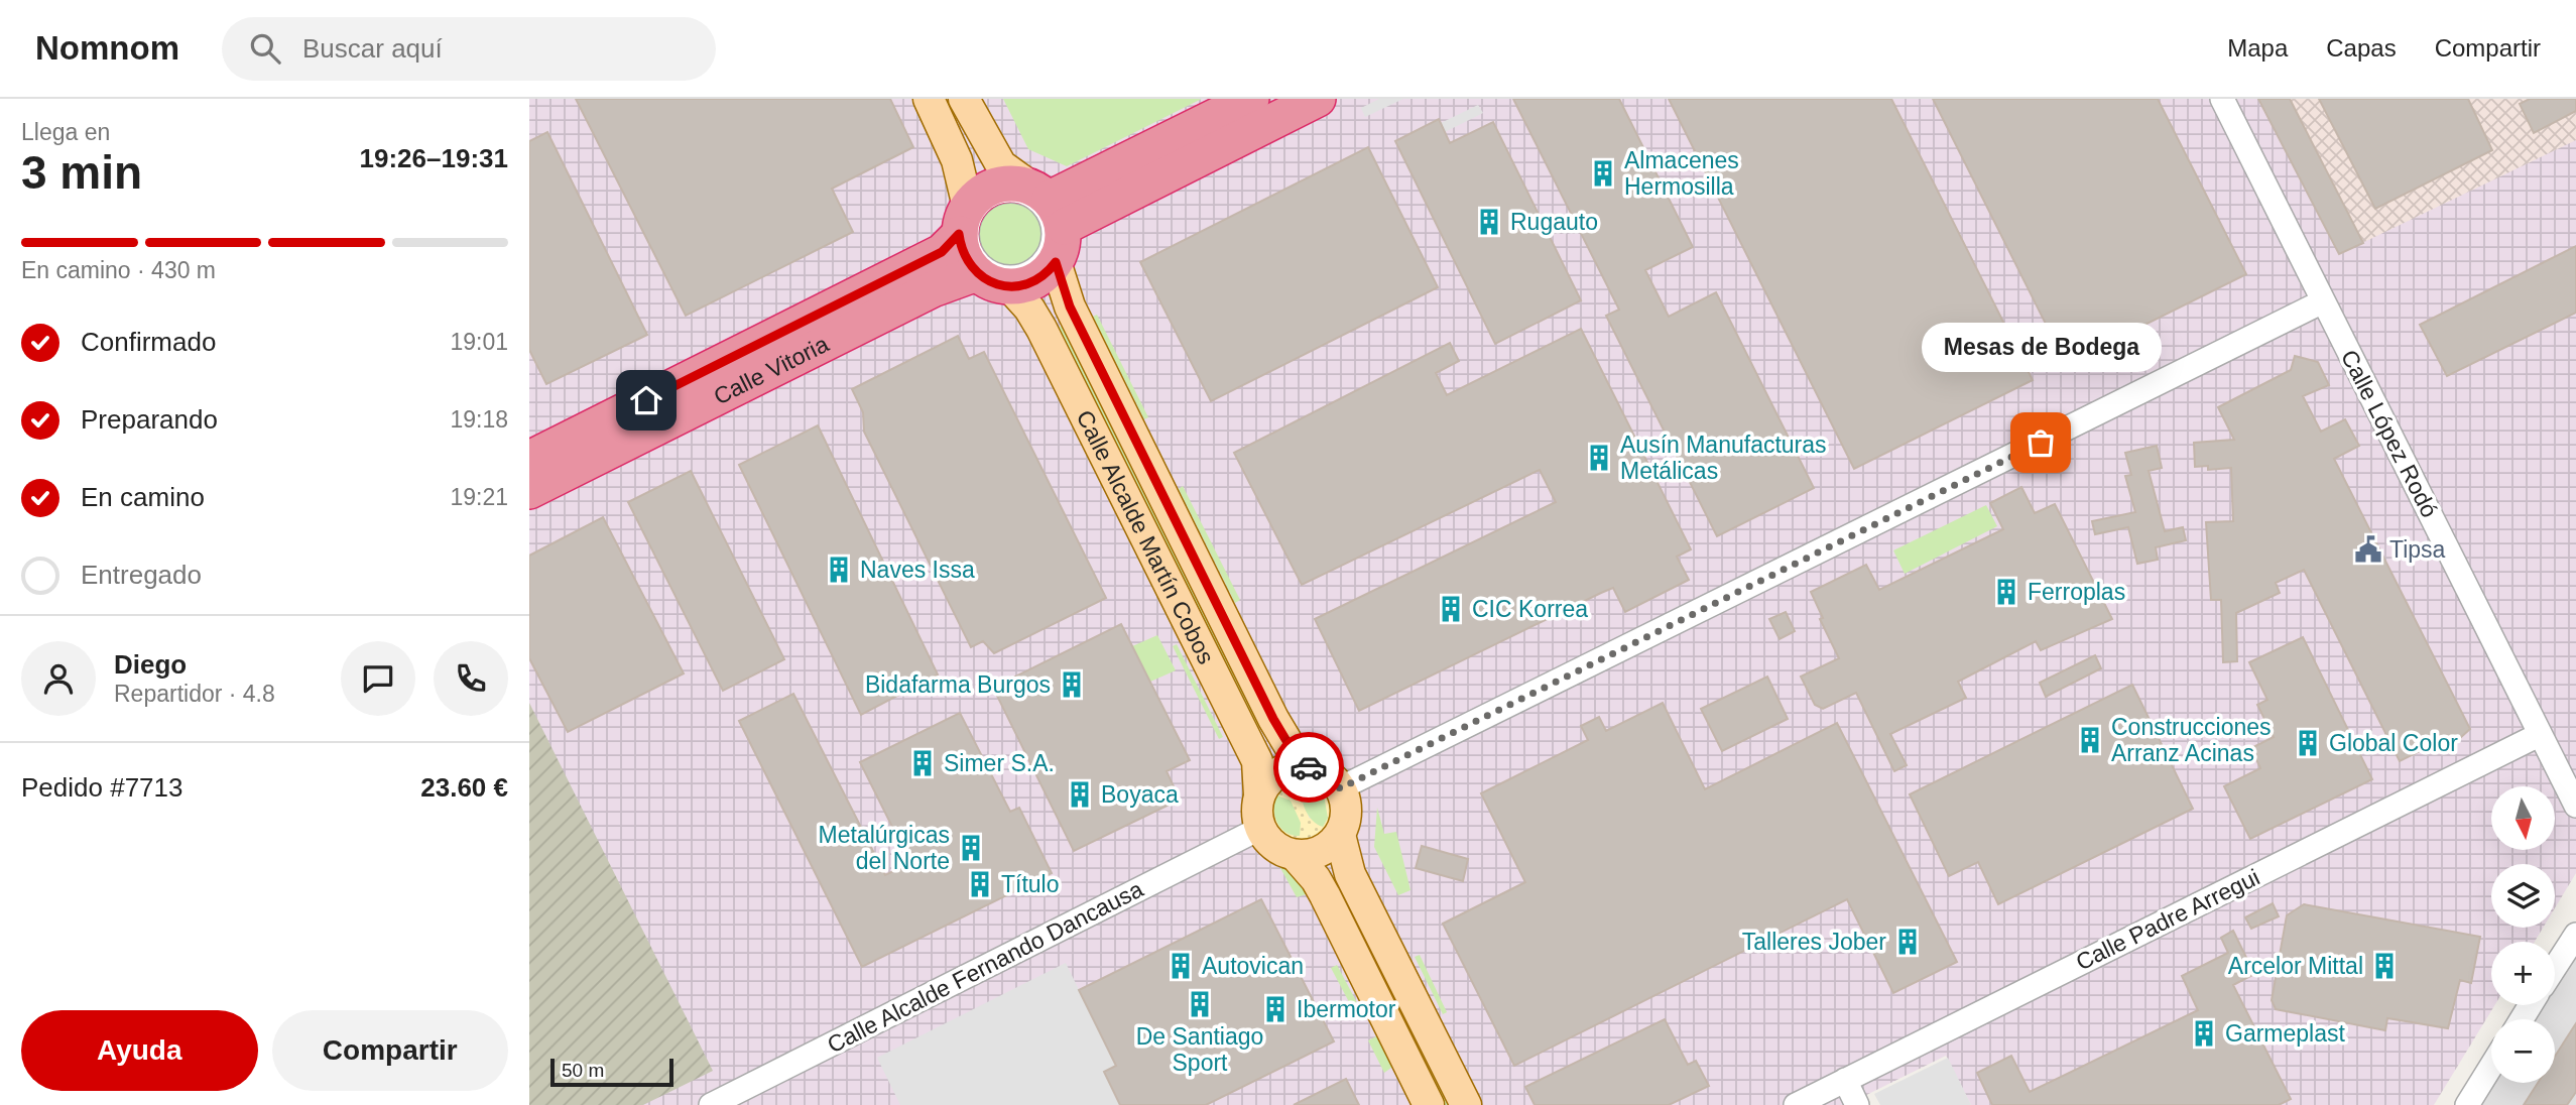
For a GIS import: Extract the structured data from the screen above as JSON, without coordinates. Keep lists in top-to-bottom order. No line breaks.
{"streets":{"highway":["Calle Vitoria"],"main road":["Calle Alcalde Martín Cobos"],"street":["Calle López Rodó","Calle Padre Arregui","Calle Alcalde Fernando Dancausa"]},"crossings":[["Calle Vitoria","Calle Alcalde Martín Cobos"],["Calle López Rodó","Calle Padre Arregui"],["Calle Alcalde Martín Cobos","Calle Alcalde Fernando Dancausa"]],"places":{"building":["Almacenes Hermosilla","Rugauto","Ausín Manufacturas Metálicas","Naves Issa","Ferroplas","CIC Korrea","Bidafarma Burgos","Construcciones Arranz Acinas","Global Color","Simer S.A.","Boyaca","Metalúrgicas del Norte","Título","Talleres Jober","Autovican","Arcelor Mittal","De Santiago Sport","Ibermotor","Garmeplast"],"other":["Mesas de Bodega"],"public building":["Tipsa"]},"scale_bar":"50 m","north":"bottom","page":{"header":"Nomnom","search":"Buscar aquí","nav":["Mapa","Capas","Compartir"],"heading":["3 min","Llega en","19:26–19:31"],"panel":["Diego","Repartidor · 4.8","Pedido #7713","23.60 €"],"bar":"En camino · 430 m","list":[["Confirmado","19:01"],["Preparando","19:18"],["En camino","19:21"],"Entregado"],"bubble":"Mesas de Bodega","map_buttons":["+","−"],"buttons":["Ayuda","Compartir"],"scale":"50 m"}}
